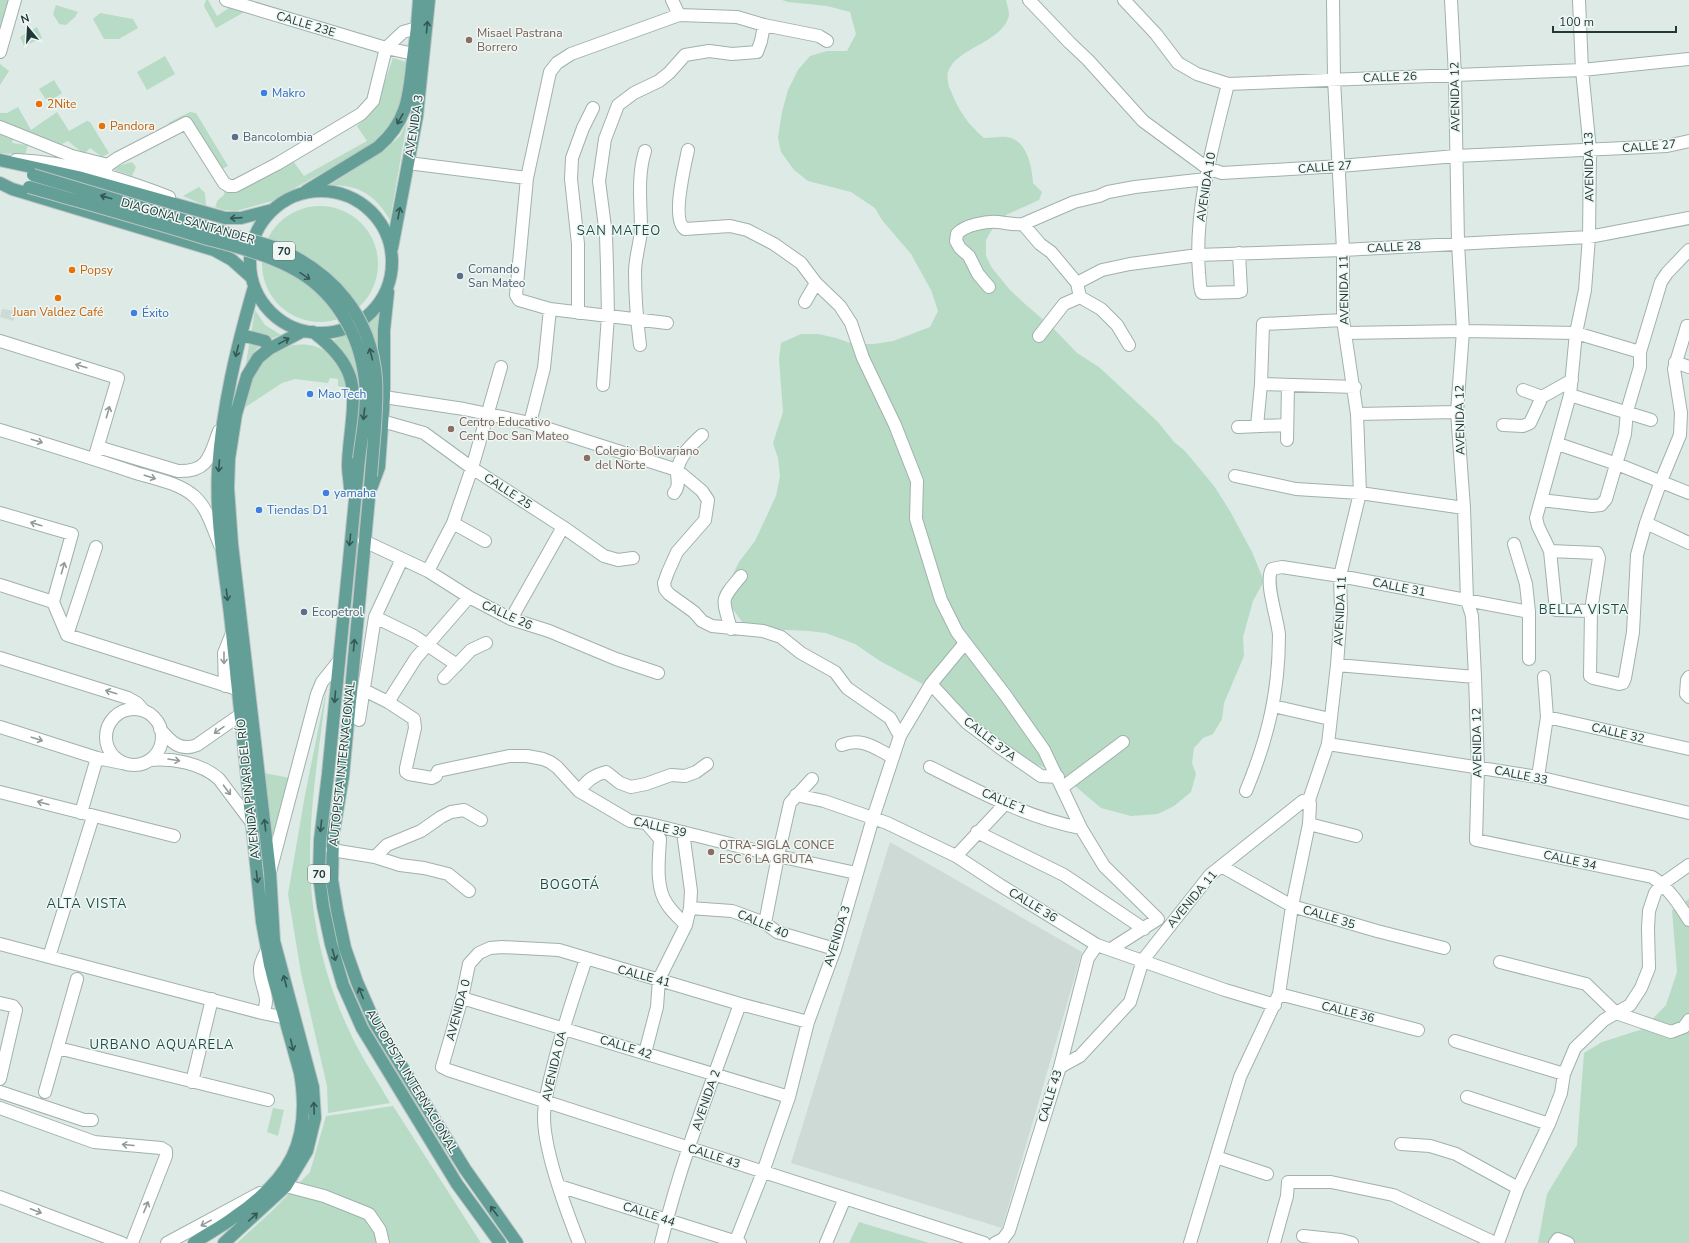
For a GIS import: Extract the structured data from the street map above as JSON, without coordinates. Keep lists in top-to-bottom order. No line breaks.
{"streets":{"main road":["AVENIDA 3","DIAGONAL SANTANDER","70","AUTOPISTA INTERNACIONAL","AVENIDA PINAR DEL RÍO"],"street":["CALLE 23E","CALLE 26","AVENIDA 12","CALLE 27","AVENIDA 13","AVENIDA 10","CALLE 28","AVENIDA 11","CALLE 25","CALLE 31","CALLE 32","CALLE 37A","CALLE 33","CALLE 1","CALLE 39","CALLE 34","CALLE 36","CALLE 35","CALLE 40","CALLE 41","AVENIDA 0","CALLE 42","AVENIDA 0A","CALLE 43","AVENIDA 2","CALLE 44"]},"crossings":[["CALLE 23E","AVENIDA 3"],["CALLE 26","AVENIDA 12"],["CALLE 26","AVENIDA 13"],["CALLE 26","AVENIDA 10"],["CALLE 26","AVENIDA 11"],["CALLE 26","AUTOPISTA INTERNACIONAL"],["AVENIDA 12","CALLE 27"],["AVENIDA 12","CALLE 28"],["AVENIDA 12","CALLE 31"],["AVENIDA 12","CALLE 33"],["AVENIDA 12","CALLE 34"],["AVENIDA 3","CALLE 37A"],["AVENIDA 3","AUTOPISTA INTERNACIONAL"],["AVENIDA 3","AVENIDA PINAR DEL RÍO"],["AVENIDA 3","CALLE 39"],["AVENIDA 3","CALLE 36"],["AVENIDA 3","CALLE 40"],["AVENIDA 3","CALLE 41"],["AVENIDA 3","CALLE 42"],["AVENIDA 3","CALLE 43"],["AVENIDA 3","CALLE 44"],["CALLE 27","AVENIDA 13"],["CALLE 27","AVENIDA 10"],["CALLE 27","AVENIDA 11"],["AVENIDA 13","CALLE 28"],["AVENIDA 10","CALLE 28"],["DIAGONAL SANTANDER","AUTOPISTA INTERNACIONAL"],["CALLE 28","AVENIDA 11"],["AVENIDA 11","CALLE 31"],["AVENIDA 11","CALLE 33"],["AVENIDA 11","CALLE 36"],["AVENIDA 11","CALLE 35"],["AVENIDA 11","CALLE 43"],["AUTOPISTA INTERNACIONAL","AVENIDA PINAR DEL RÍO"],["CALLE 36","CALLE 43"],["CALLE 41","AVENIDA 0"],["CALLE 41","AVENIDA 0A"],["CALLE 41","AVENIDA 2"],["AVENIDA 0","CALLE 42"],["AVENIDA 0","CALLE 43"],["CALLE 42","AVENIDA 0A"],["CALLE 42","AVENIDA 2"],["AVENIDA 0A","CALLE 43"],["AVENIDA 0A","CALLE 44"],["CALLE 43","AVENIDA 2"],["AVENIDA 2","CALLE 44"]],"districts":["SAN MATEO","BELLA VISTA","BOGOTÁ","ALTA VISTA","URBANO AQUARELA"],"places":["Misael Pastrana Borrero","Makro","2Nite","Pandora","Bancolombia","Popsy","Comando San Mateo","Juan Valdez Café","Éxito","MaoTech","Centro Educativo Cent Doc San Mateo","Colegio Bolivariano del Norte","yamaha","Tiendas D1","Ecopetrol","OTRA-SIGLA CONCE ESC 6 LA GRUTA"],"scale_bar":"100 m","north":"top"}
